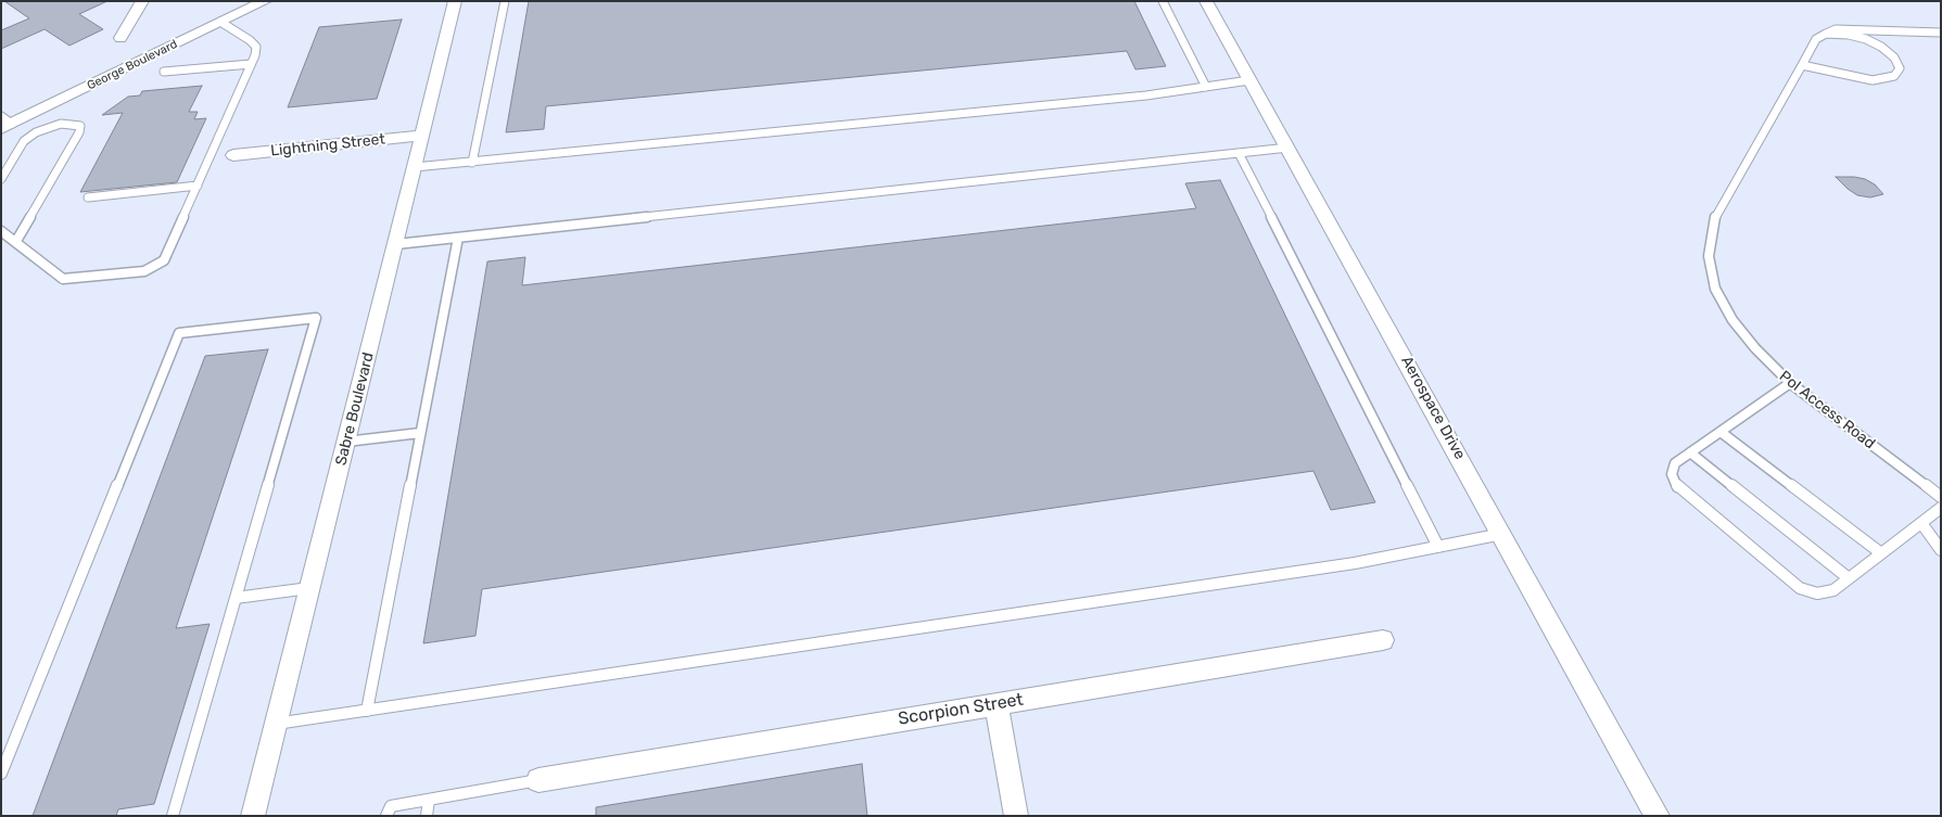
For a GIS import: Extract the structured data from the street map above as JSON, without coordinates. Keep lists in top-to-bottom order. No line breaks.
{"streets":{"street":["George Boulevard","Lightning Street","Aerospace Drive","Sabre Boulevard","Scorpion Street"],"lane":["Pol Access Road"]},"crossings":[["Lightning Street","Sabre Boulevard"]]}
